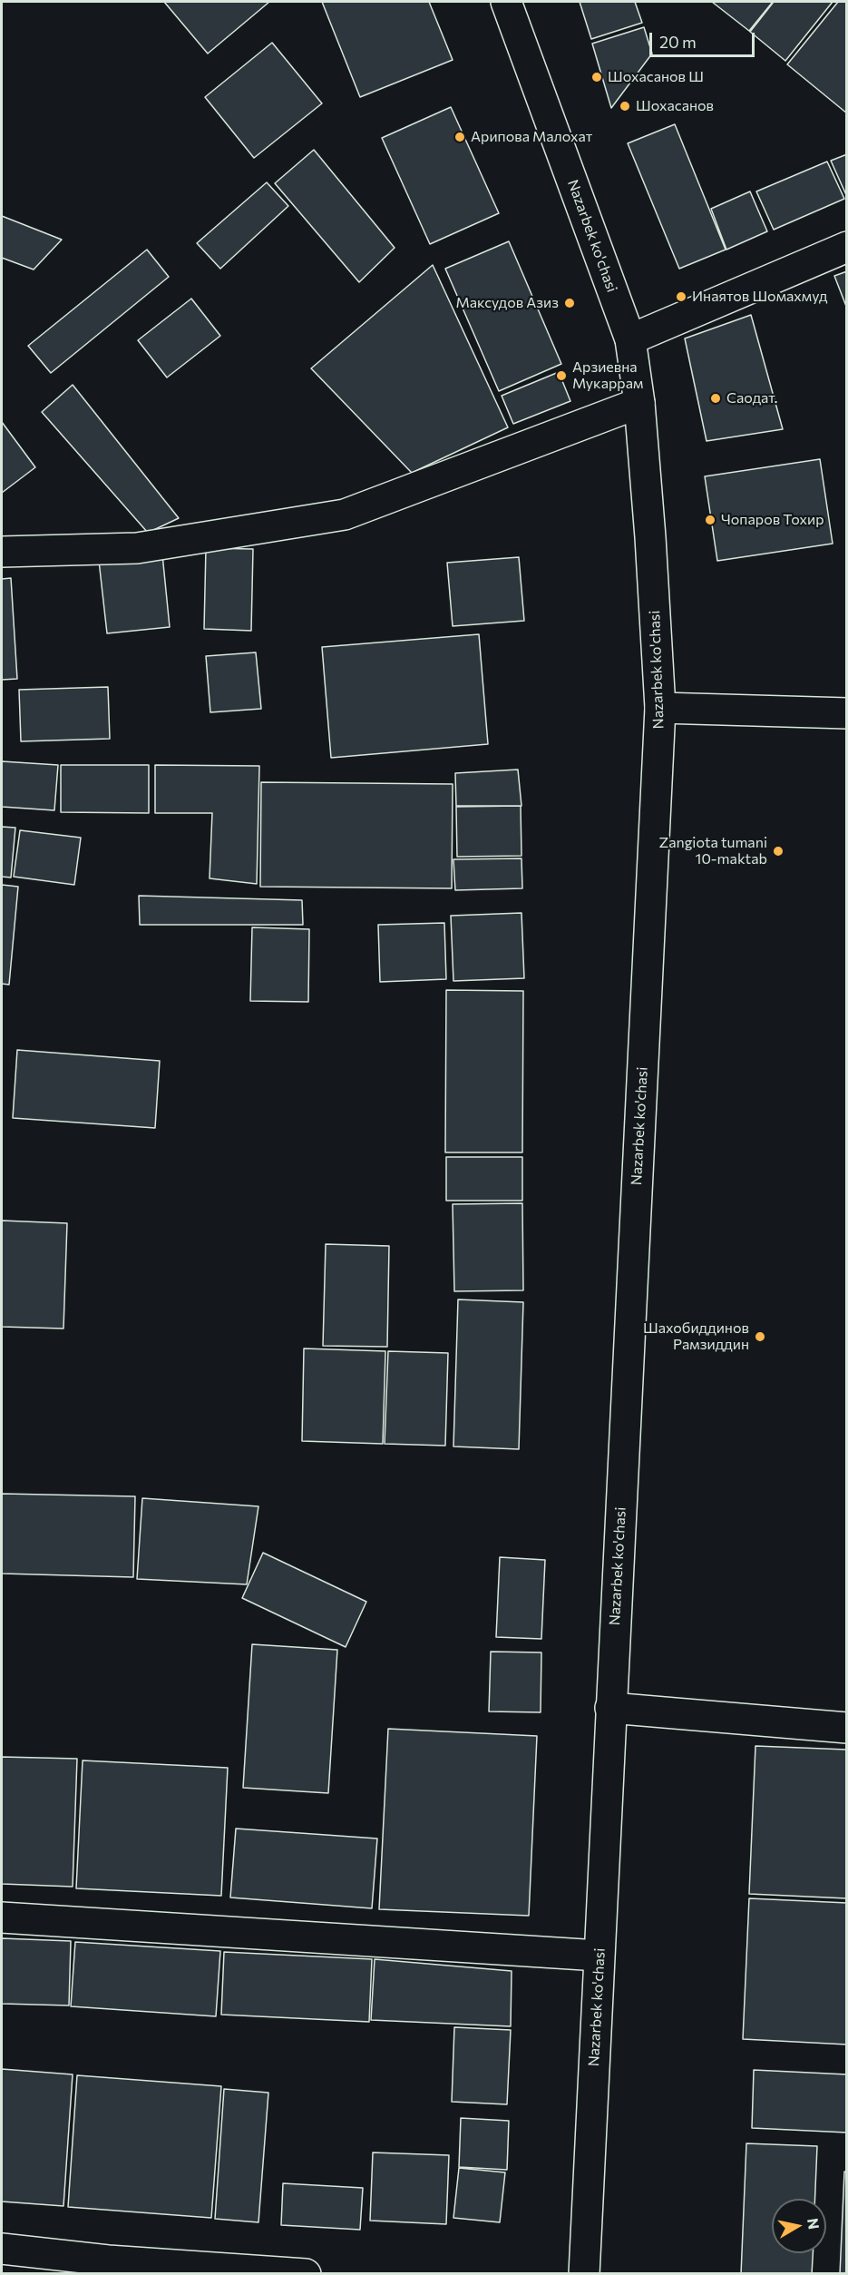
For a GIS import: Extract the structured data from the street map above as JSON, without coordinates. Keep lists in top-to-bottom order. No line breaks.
{"streets":{"main road":["Nazarbek ko'chasi"]},"places":["Шохасанов Ш","Шохасанов","Арипова Малохат","Инаятов Шомахмуд","Максудов Азиз","Арзиевна Мукаррам","Саодат.","Чопаров Тохир","Zangiota tumani 10-maktab","Шахобиддинов Рамзиддин"],"scale_bar":"20 m","north":"right"}
